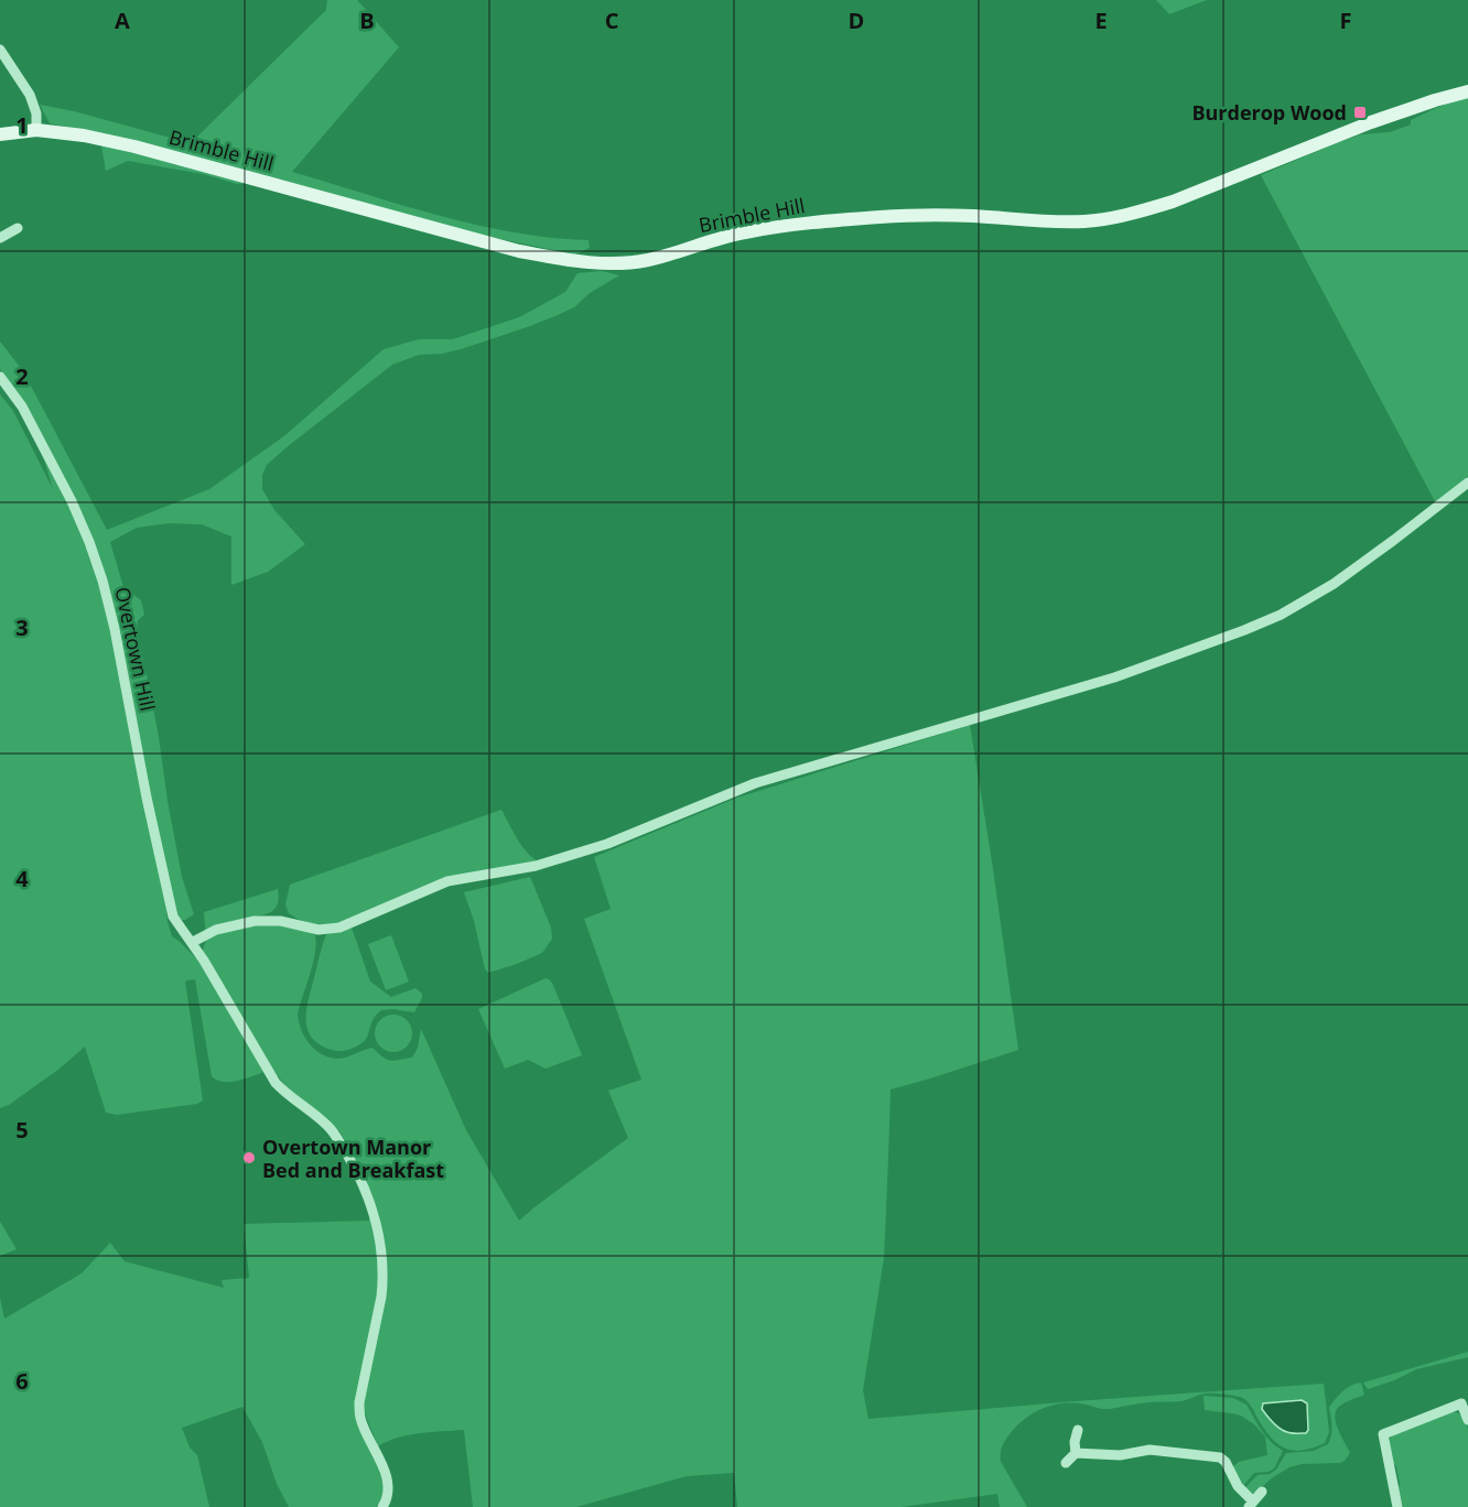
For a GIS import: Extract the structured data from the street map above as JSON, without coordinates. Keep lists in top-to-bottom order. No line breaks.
{"streets":{"main road":["Brimble Hill"],"street":["Overtown Hill"]},"places":{"transit":["Burderop Wood"],"other":["Overtown Manor Bed and Breakfast"]},"grid":{"columns":["A","B","C","D","E","F"],"rows":["1","2","3","4","5","6"]}}
